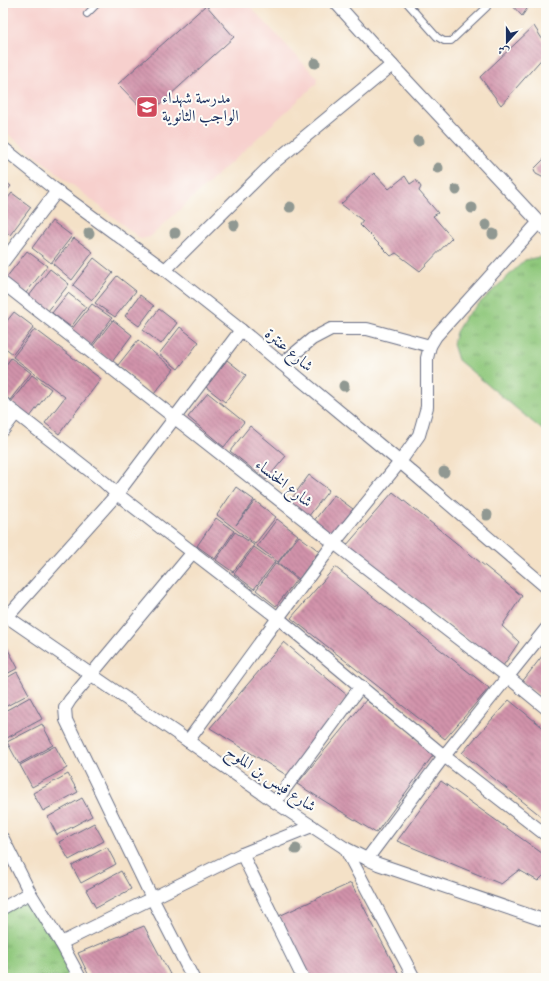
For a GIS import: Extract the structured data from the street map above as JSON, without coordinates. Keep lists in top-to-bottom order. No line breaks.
{"streets":{"street":["شارع عنترة","شارع الخنساء","شارع قيس بن الملوح"]},"places":{"school or university":["مدرسة شهداء الواجب الثانوية"]},"north":"bottom"}
